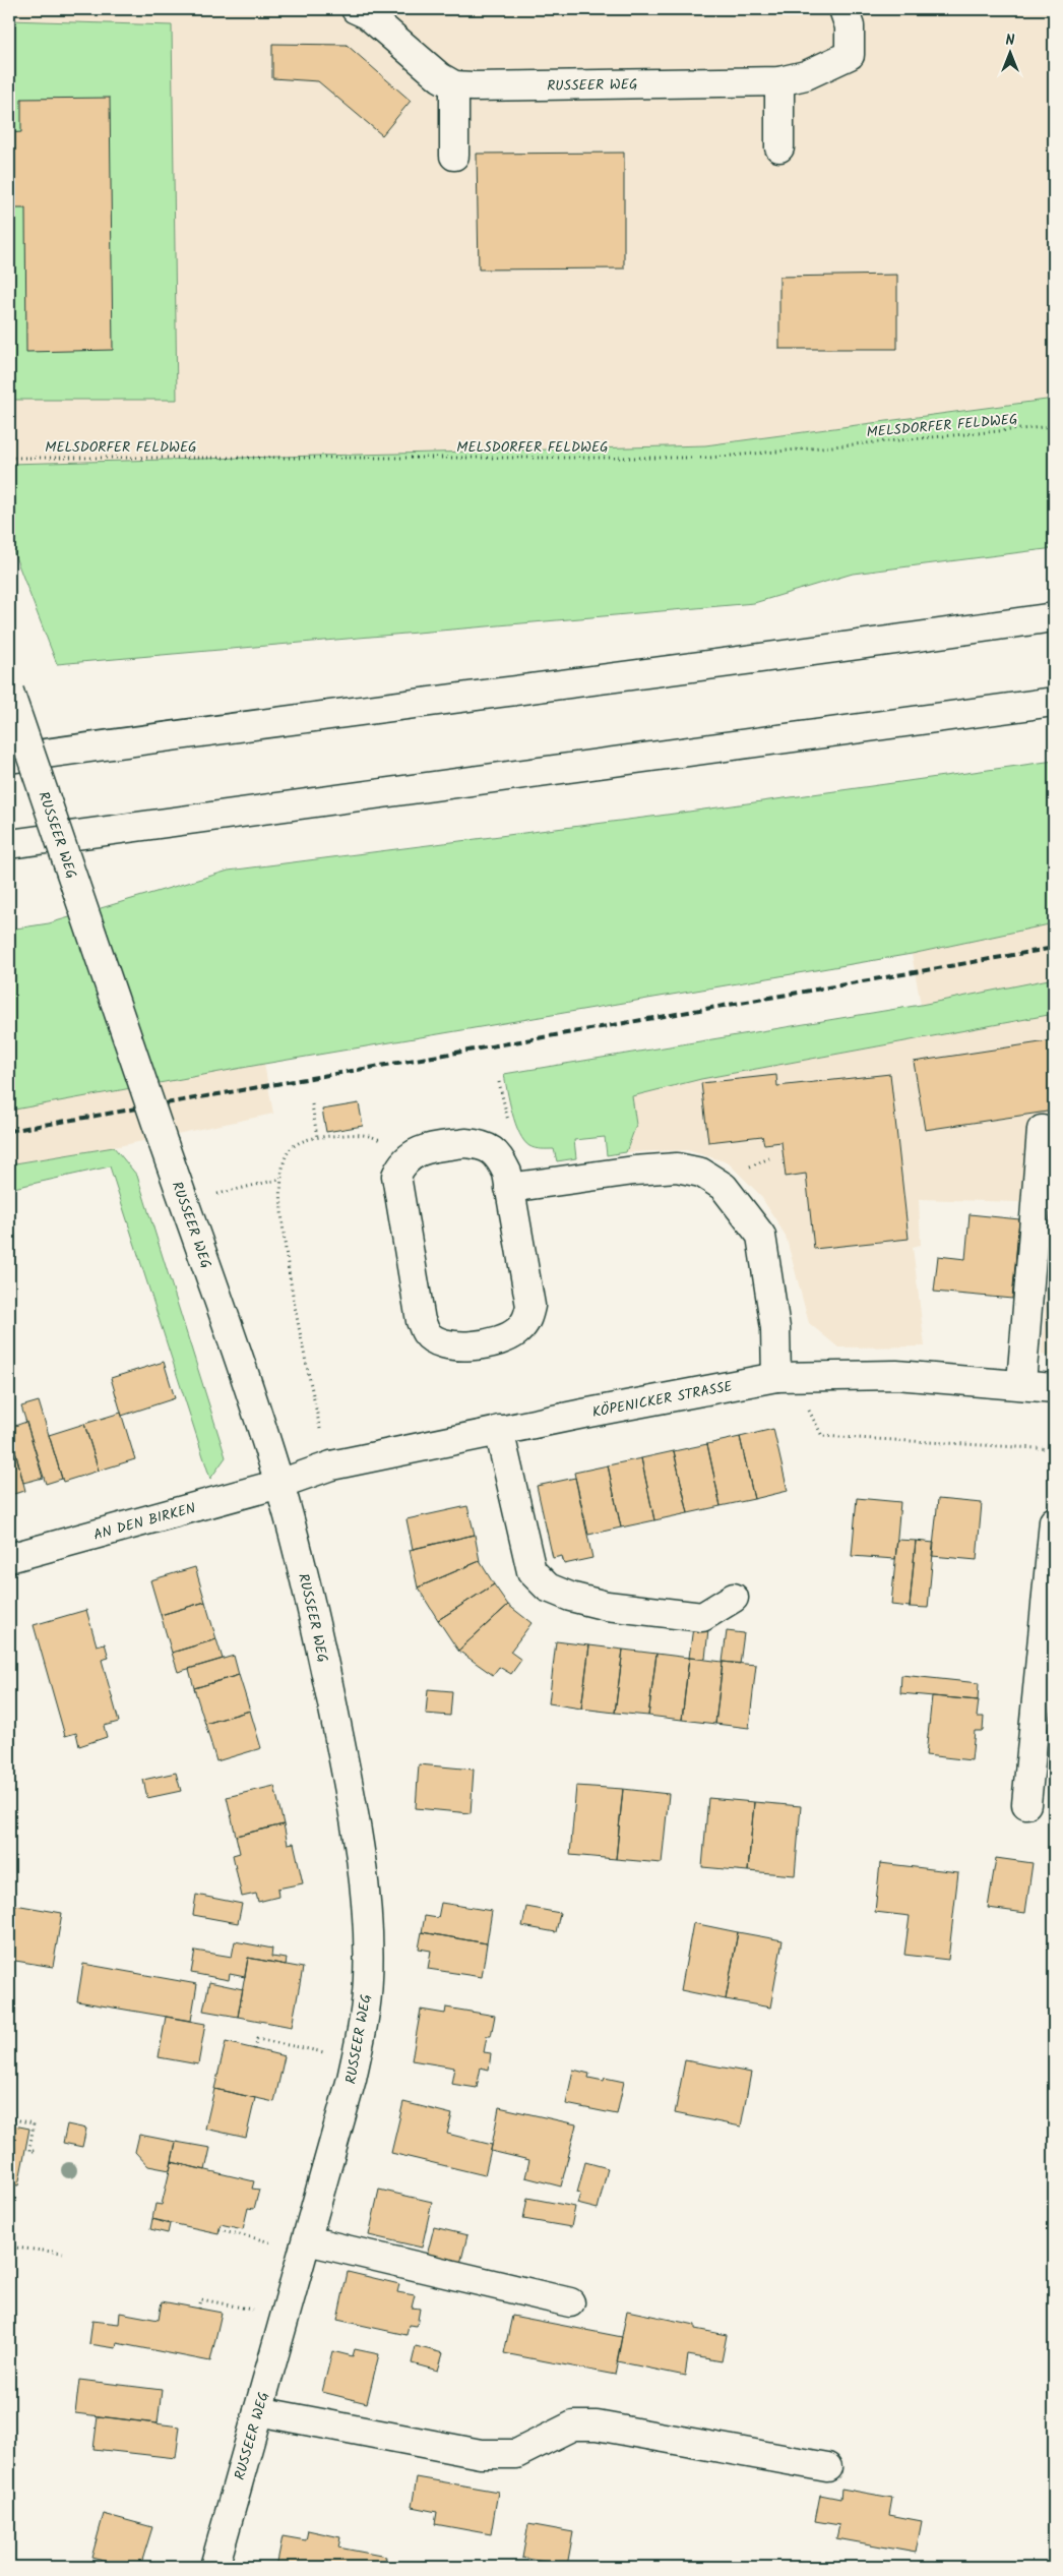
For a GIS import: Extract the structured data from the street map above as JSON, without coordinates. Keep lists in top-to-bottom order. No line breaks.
{"streets":{"main road":["RUSSEER WEG","KÖPENICKER STRASSE","AN DEN BIRKEN"],"path":["MELSDORFER FELDWEG"]},"crossings":[["RUSSEER WEG","KÖPENICKER STRASSE"],["RUSSEER WEG","AN DEN BIRKEN"],["KÖPENICKER STRASSE","AN DEN BIRKEN"]],"north":"top"}
